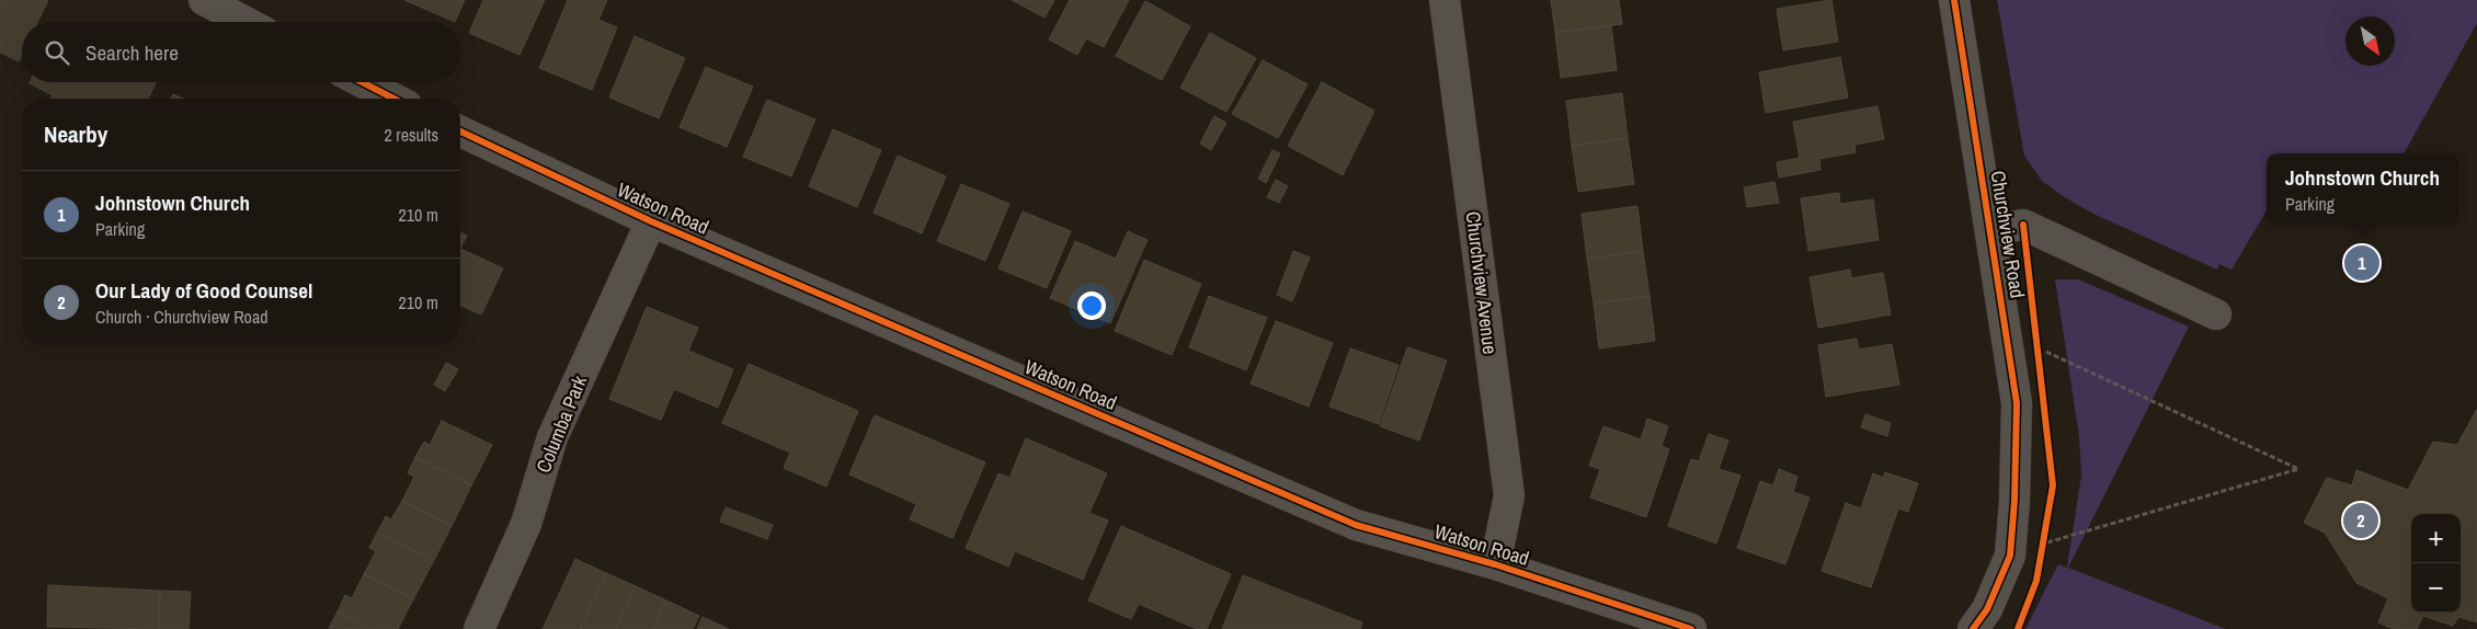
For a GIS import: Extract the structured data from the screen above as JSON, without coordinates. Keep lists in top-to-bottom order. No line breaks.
{"streets":{"street":["Watson Road","Churchview Road","Churchview Avenue","Columba Park"]},"crossings":[["Watson Road","Churchview Avenue"],["Watson Road","Columba Park"]],"north":"bottom right","page":{"search":"Search here","heading":["Nearby","2 results"],"popup":["Johnstown Church","Parking"],"list":[{"mark":"1","name":"Johnstown Church","note":"Parking","value":"210 m"},{"mark":"2","name":"Our Lady of Good Counsel","note":"Church · Churchview Road","value":"210 m"}],"pins":["1","2"],"map_buttons":["+","−"]}}
